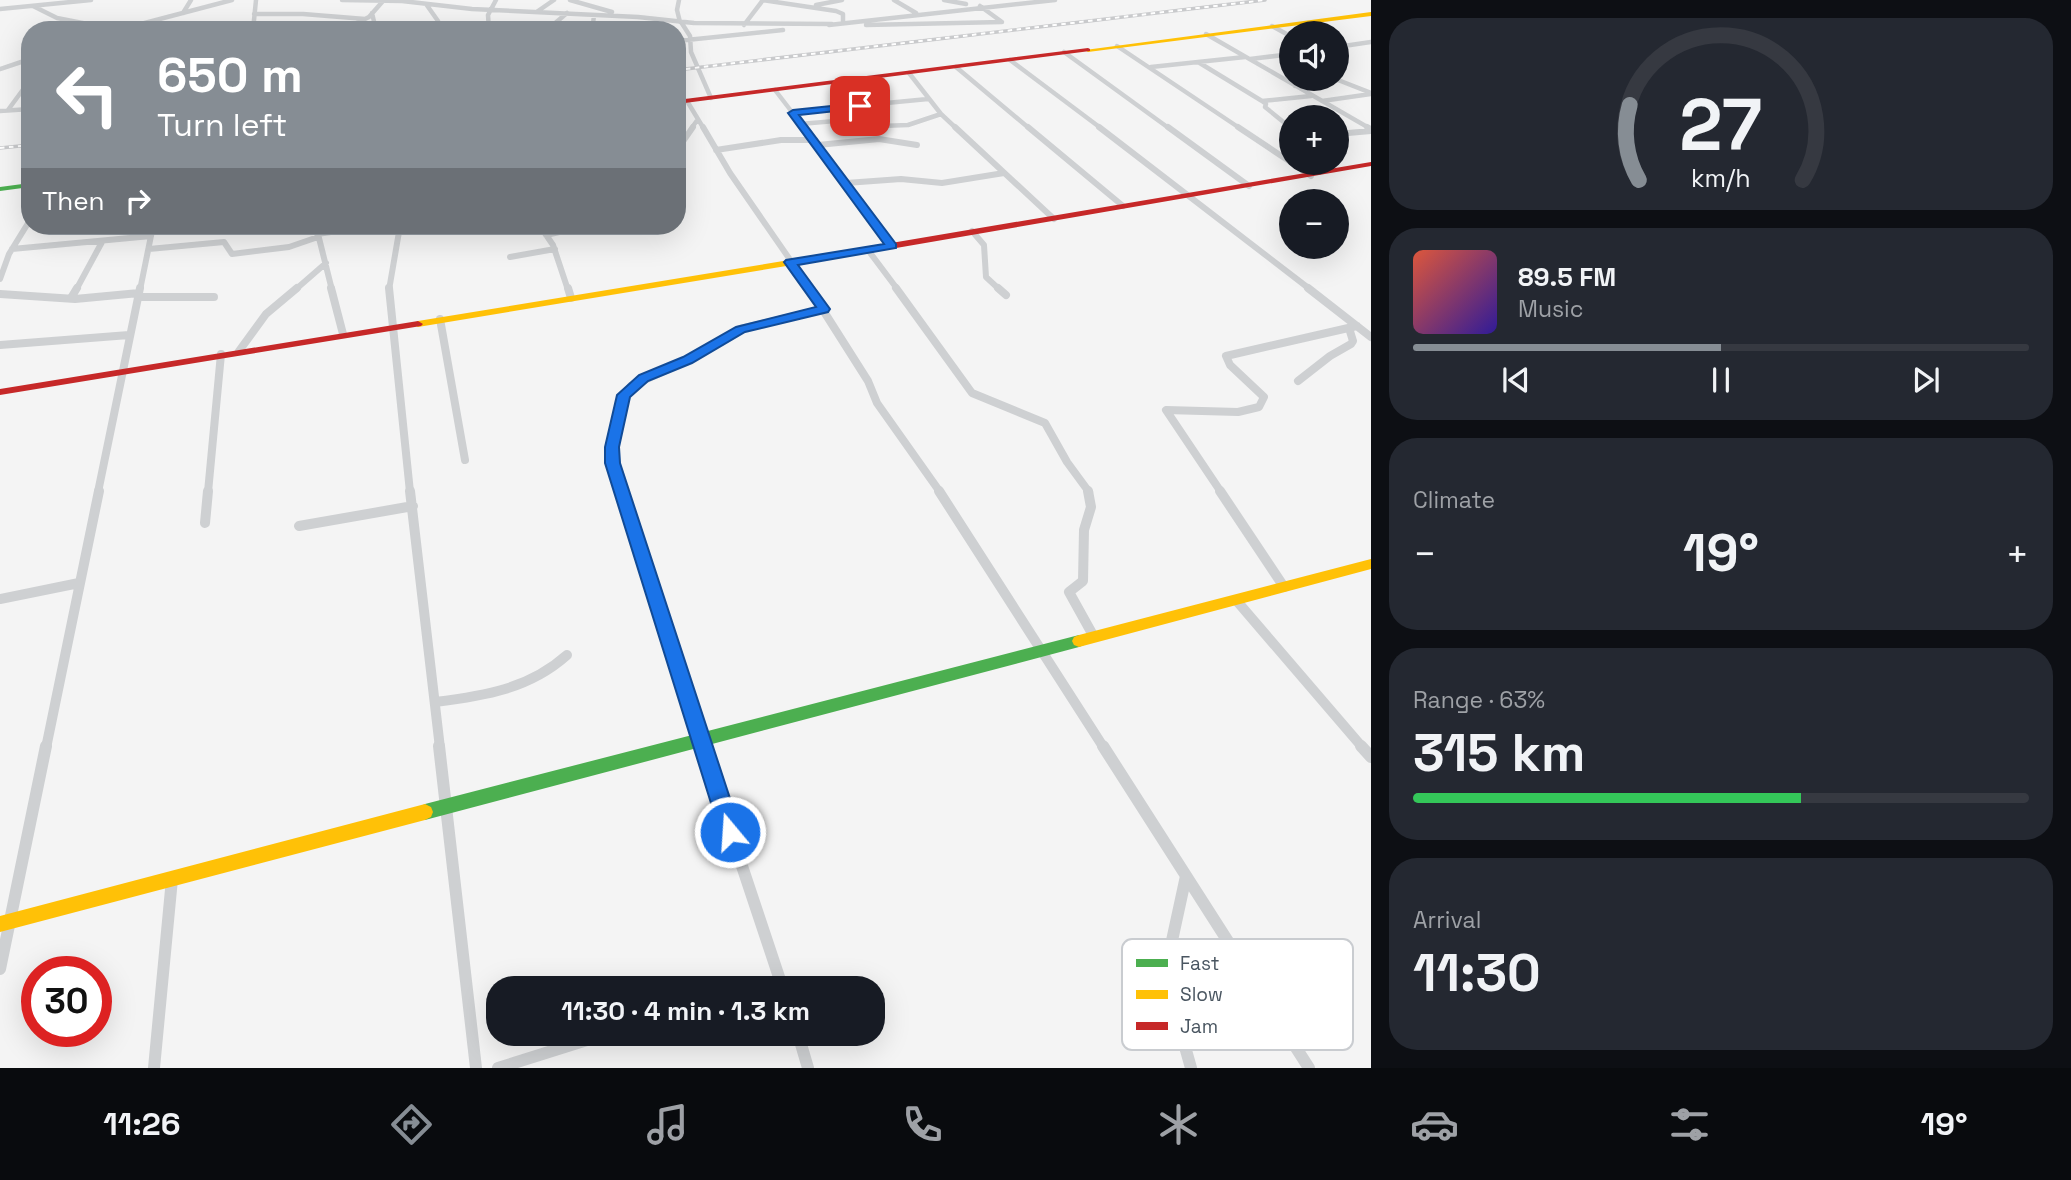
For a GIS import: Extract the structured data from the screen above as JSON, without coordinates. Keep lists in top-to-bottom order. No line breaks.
{"legend":["Fast","Slow","Jam"],"page":{"map_buttons":["+","−"],"turn":["650 m","Turn left"],"then":"Then","song":["89.5 FM","Music"],"tile":["Climate",["Range · 63%","315 km"],["Arrival","11:30"]],"heat":["−","19°","+"],"limit":"30","trip":"11:30 · 4 min · 1.3 km","tabs":["11:26","19°"],"gauge":["27","km/h"]}}
